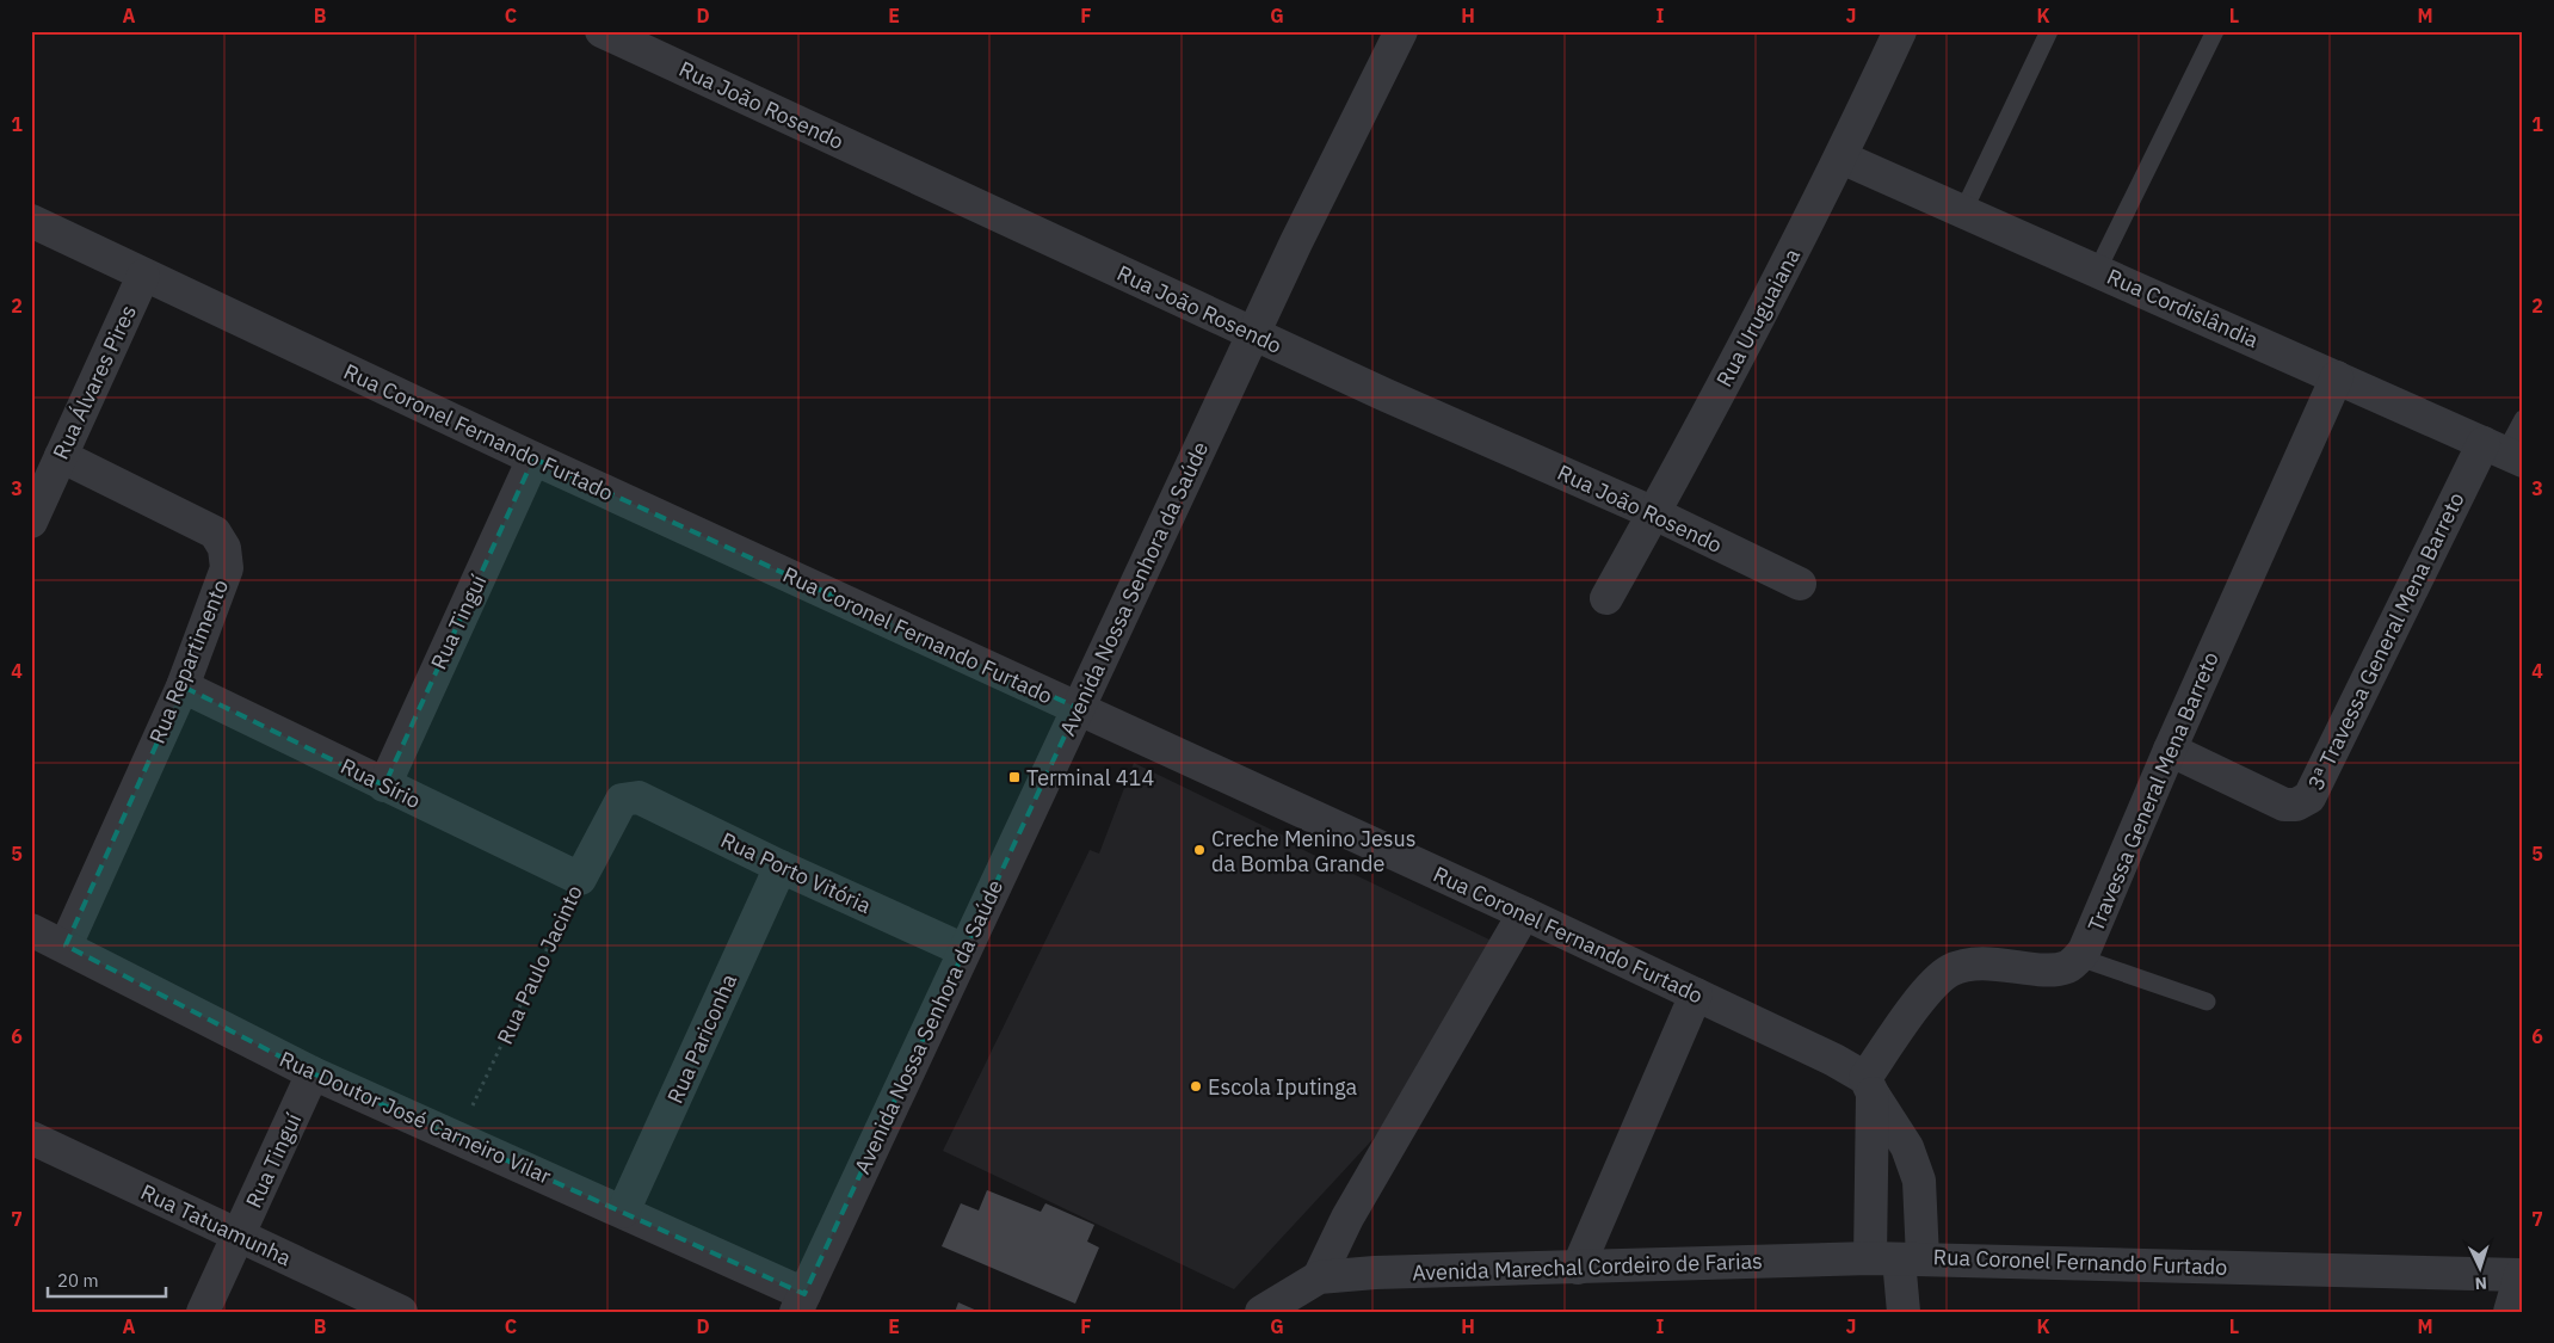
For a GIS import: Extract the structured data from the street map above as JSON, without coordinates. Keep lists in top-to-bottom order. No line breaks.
{"streets":{"street":["Rua João Rosendo","Rua Cordislândia","Rua Uruguaiana","Rua Álvares Pires","Rua Coronel Fernando Furtado","Avenida Nossa Senhora da Saúde","Rua Tinguí","3ª Travessa General Mena Barreto","Rua Repartimento","Rua Sírio","Travessa General Mena Barreto","Rua Porto Vitória","Rua Paulo Jacinto","Rua Pariconha","Rua Doutor José Carneiro Vilar","Rua Tatuamunha","Avenida Marechal Cordeiro de Farias"]},"crossings":[["Rua João Rosendo","Rua Uruguaiana"],["Rua João Rosendo","Avenida Nossa Senhora da Saúde"],["Rua Cordislândia","Rua Uruguaiana"],["Rua Cordislândia","3ª Travessa General Mena Barreto"],["Rua Cordislândia","Travessa General Mena Barreto"],["Rua Álvares Pires","Rua Coronel Fernando Furtado"],["Rua Álvares Pires","Rua Repartimento"],["Rua Coronel Fernando Furtado","Avenida Nossa Senhora da Saúde"],["Rua Coronel Fernando Furtado","Rua Tinguí"],["Rua Coronel Fernando Furtado","Travessa General Mena Barreto"],["Rua Coronel Fernando Furtado","Avenida Marechal Cordeiro de Farias"],["Avenida Nossa Senhora da Saúde","Rua Porto Vitória"],["Avenida Nossa Senhora da Saúde","Rua Doutor José Carneiro Vilar"],["Rua Tinguí","Rua Sírio"],["Rua Tinguí","Rua Doutor José Carneiro Vilar"],["Rua Tinguí","Rua Tatuamunha"],["3ª Travessa General Mena Barreto","Travessa General Mena Barreto"],["Rua Repartimento","Rua Sírio"],["Rua Repartimento","Rua Doutor José Carneiro Vilar"],["Rua Sírio","Rua Paulo Jacinto"],["Rua Porto Vitória","Rua Paulo Jacinto"],["Rua Porto Vitória","Rua Pariconha"],["Rua Paulo Jacinto","Rua Doutor José Carneiro Vilar"],["Rua Pariconha","Rua Doutor José Carneiro Vilar"]],"places":{"transit":["Terminal 414"],"other":["Creche Menino Jesus da Bomba Grande","Escola Iputinga"]},"scale_bar":"20 m","north":"bottom","grid":{"columns":["A","B","C","D","E","F","G","H","I","J","K","L","M"],"rows":["1","2","3","4","5","6","7"]}}
